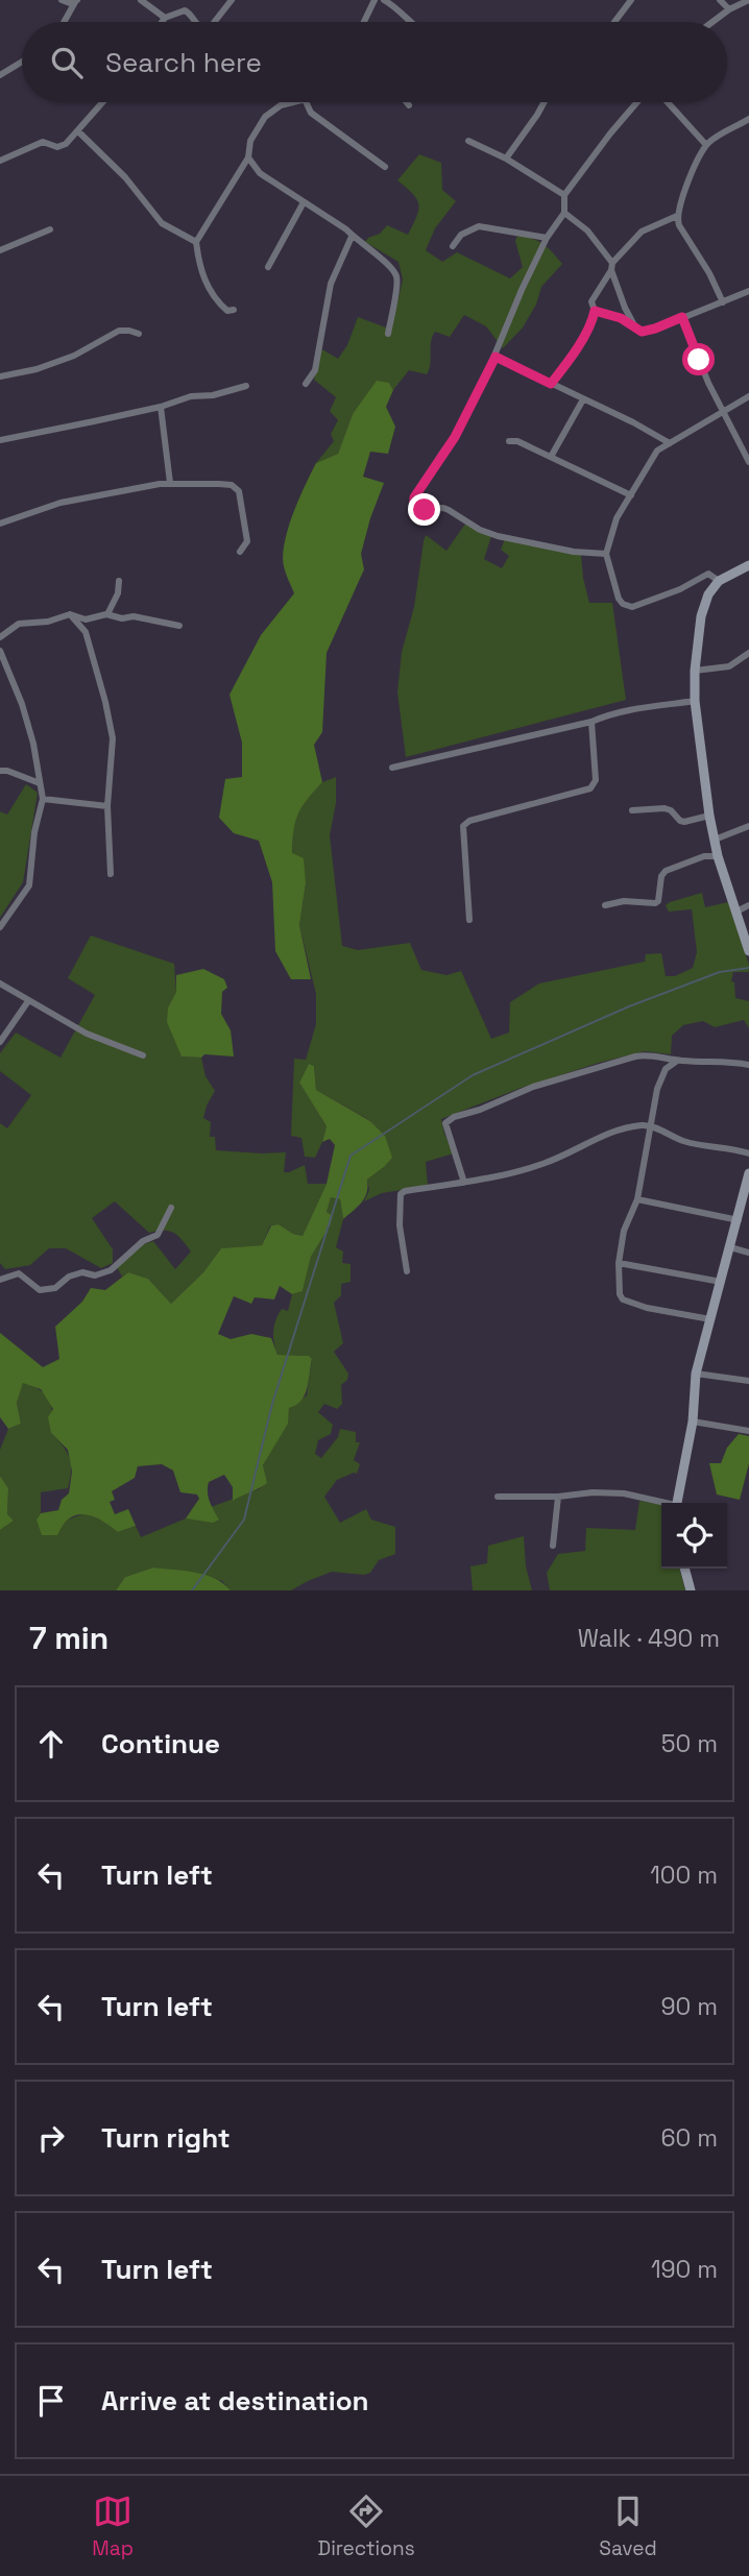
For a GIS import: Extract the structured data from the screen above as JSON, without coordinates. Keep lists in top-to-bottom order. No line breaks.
{"page":{"search":"Search here","heading":["7 min","Walk · 490 m"],"list":[["Continue","50 m"],["Turn left","100 m"],["Turn left","90 m"],["Turn right","60 m"],["Turn left","190 m"],"Arrive at destination"],"nav":["Map","Directions","Saved"]}}
